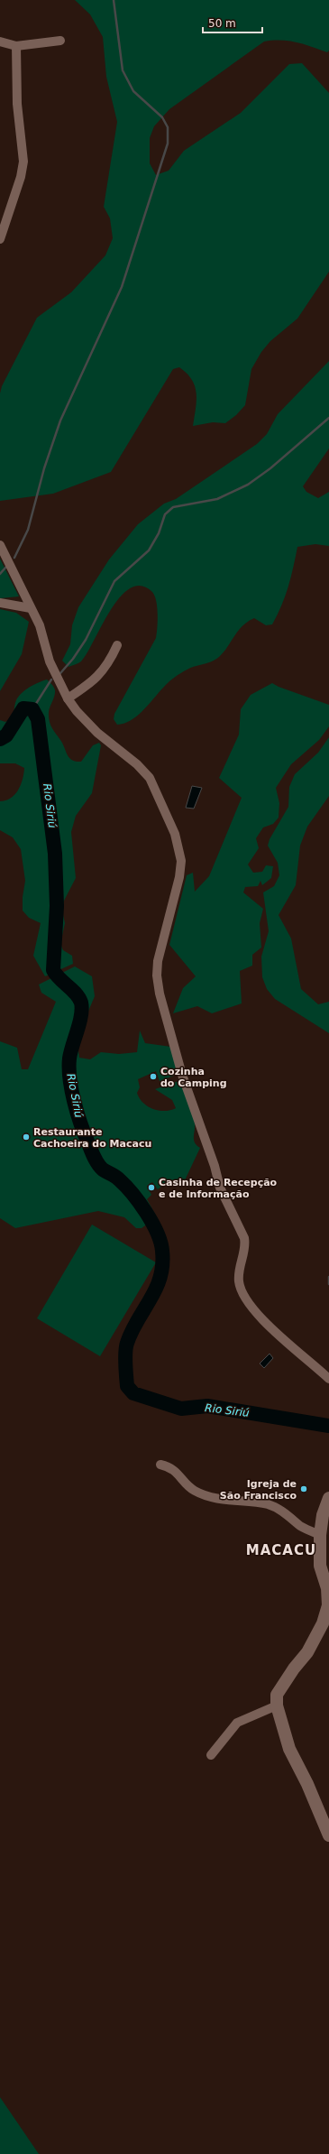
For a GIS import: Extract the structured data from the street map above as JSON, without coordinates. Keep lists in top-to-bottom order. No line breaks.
{"districts":["MACACU"],"water":["Rio Siriú"],"places":["Cozinha do Camping","Restaurante Cachoeira do Macacu","Casinha de Recepção e de Informação","Igreja de São Francisco"],"scale_bar":"50 m"}
